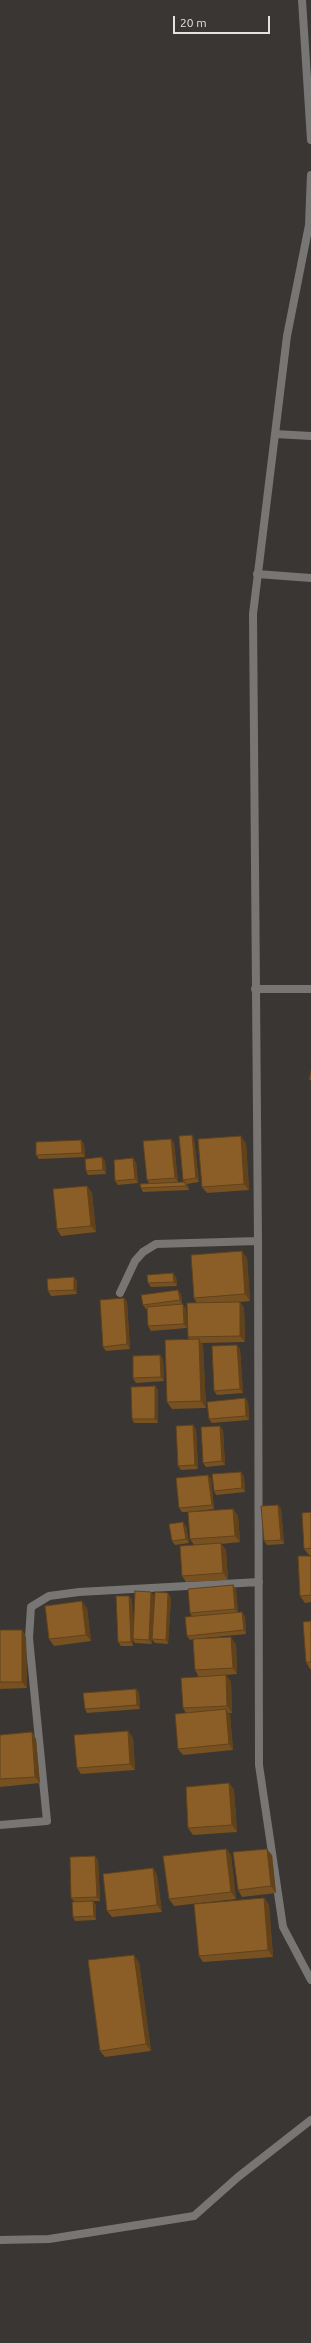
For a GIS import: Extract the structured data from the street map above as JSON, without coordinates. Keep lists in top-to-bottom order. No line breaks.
{"scale_bar":"20 m"}
